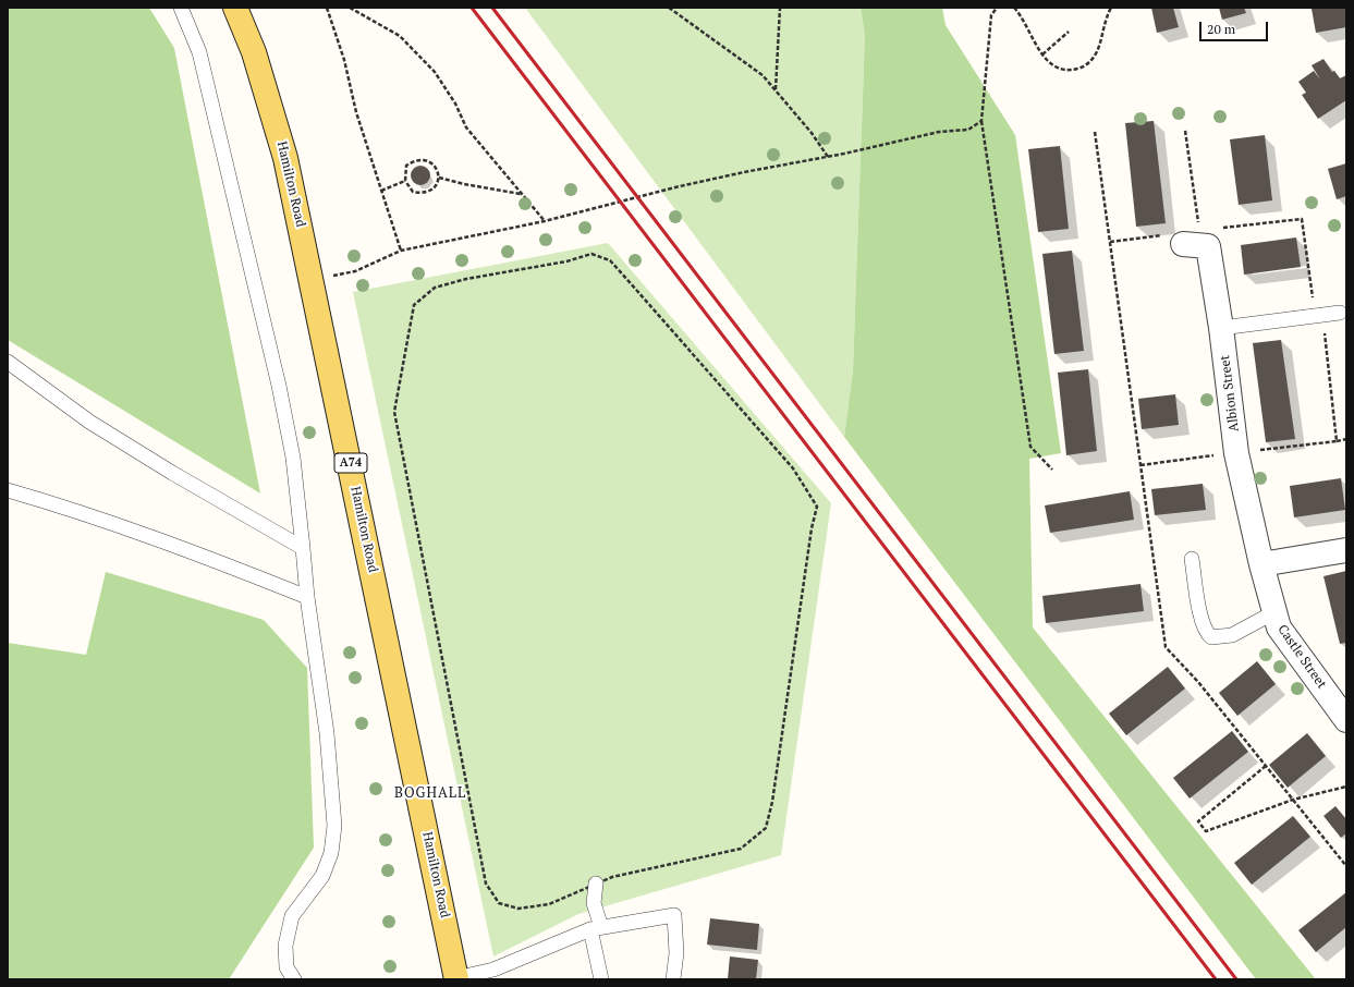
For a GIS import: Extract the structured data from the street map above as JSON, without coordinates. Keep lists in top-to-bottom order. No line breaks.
{"streets":{"main road":["Hamilton Road","A74"],"street":["Albion Street","Castle Street"]},"crossings":[["Albion Street","Castle Street"]],"districts":["BOGHALL"],"scale_bar":"20 m"}
